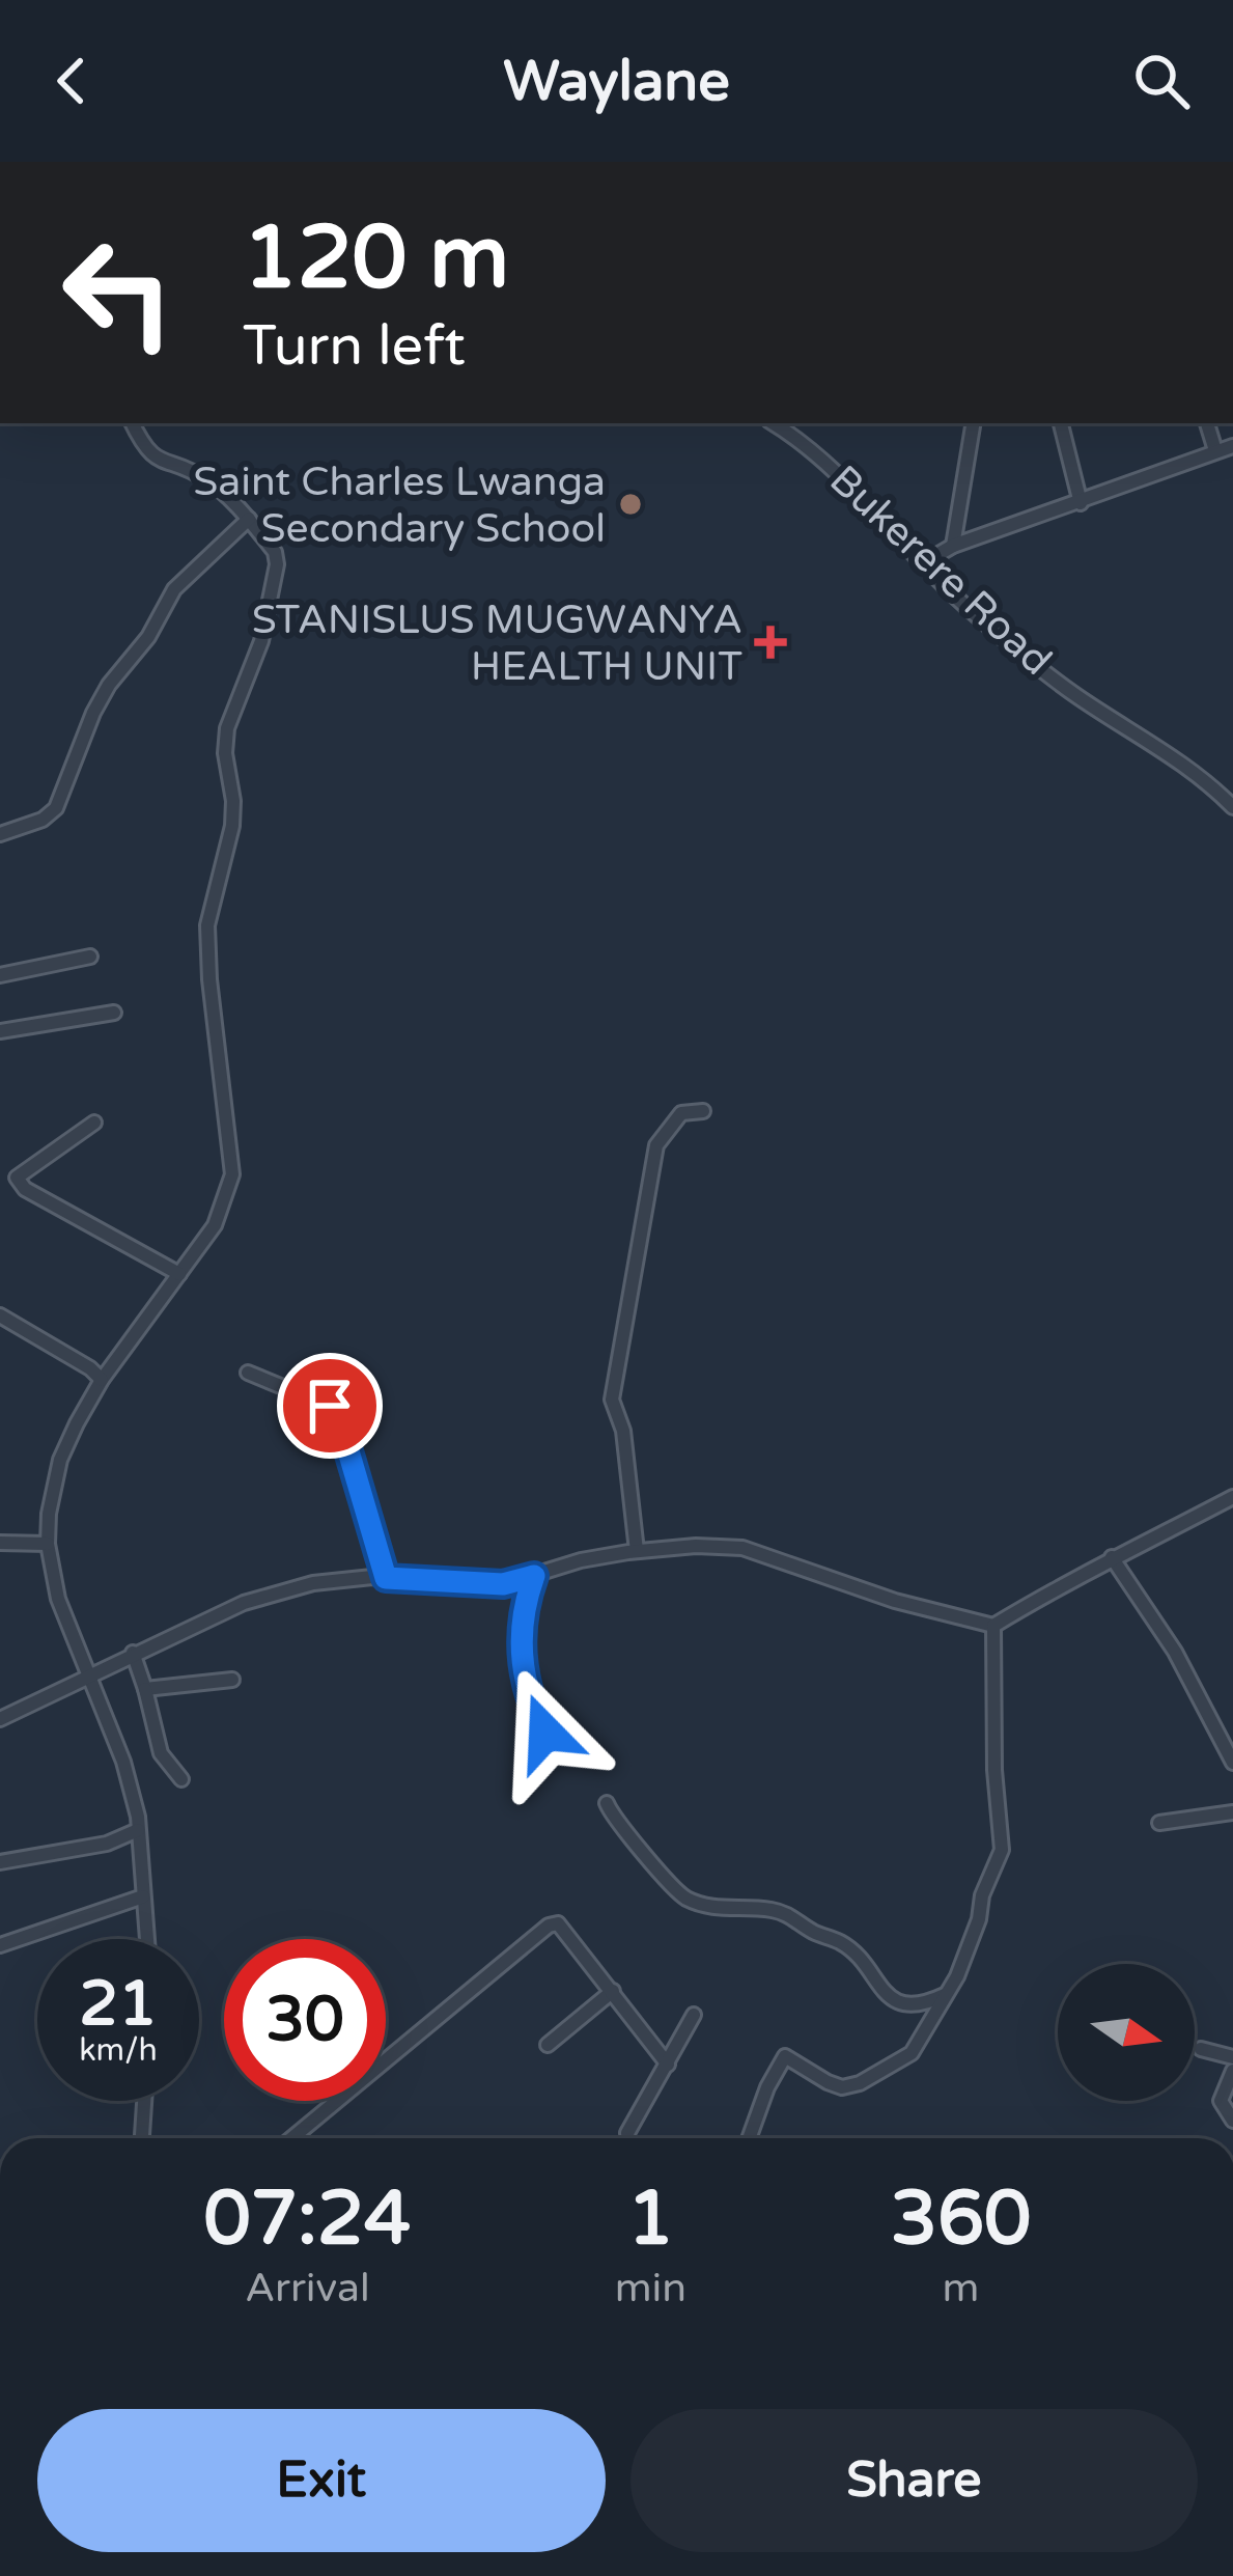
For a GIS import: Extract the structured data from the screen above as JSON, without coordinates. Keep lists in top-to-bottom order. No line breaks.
{"streets":{"street":["Bukerere Road"]},"places":{"other":["Saint Charles Lwanga Secondary School"],"health":["STANISLUS MUGWANYA HEALTH UNIT"]},"north":"right","page":{"header":"Waylane","turn":["120 m","Turn left"],"speed":"21 km/h","limit":"30","eta":["07:24","Arrival","1","min","360","m"],"buttons":["Exit","Share"]}}
